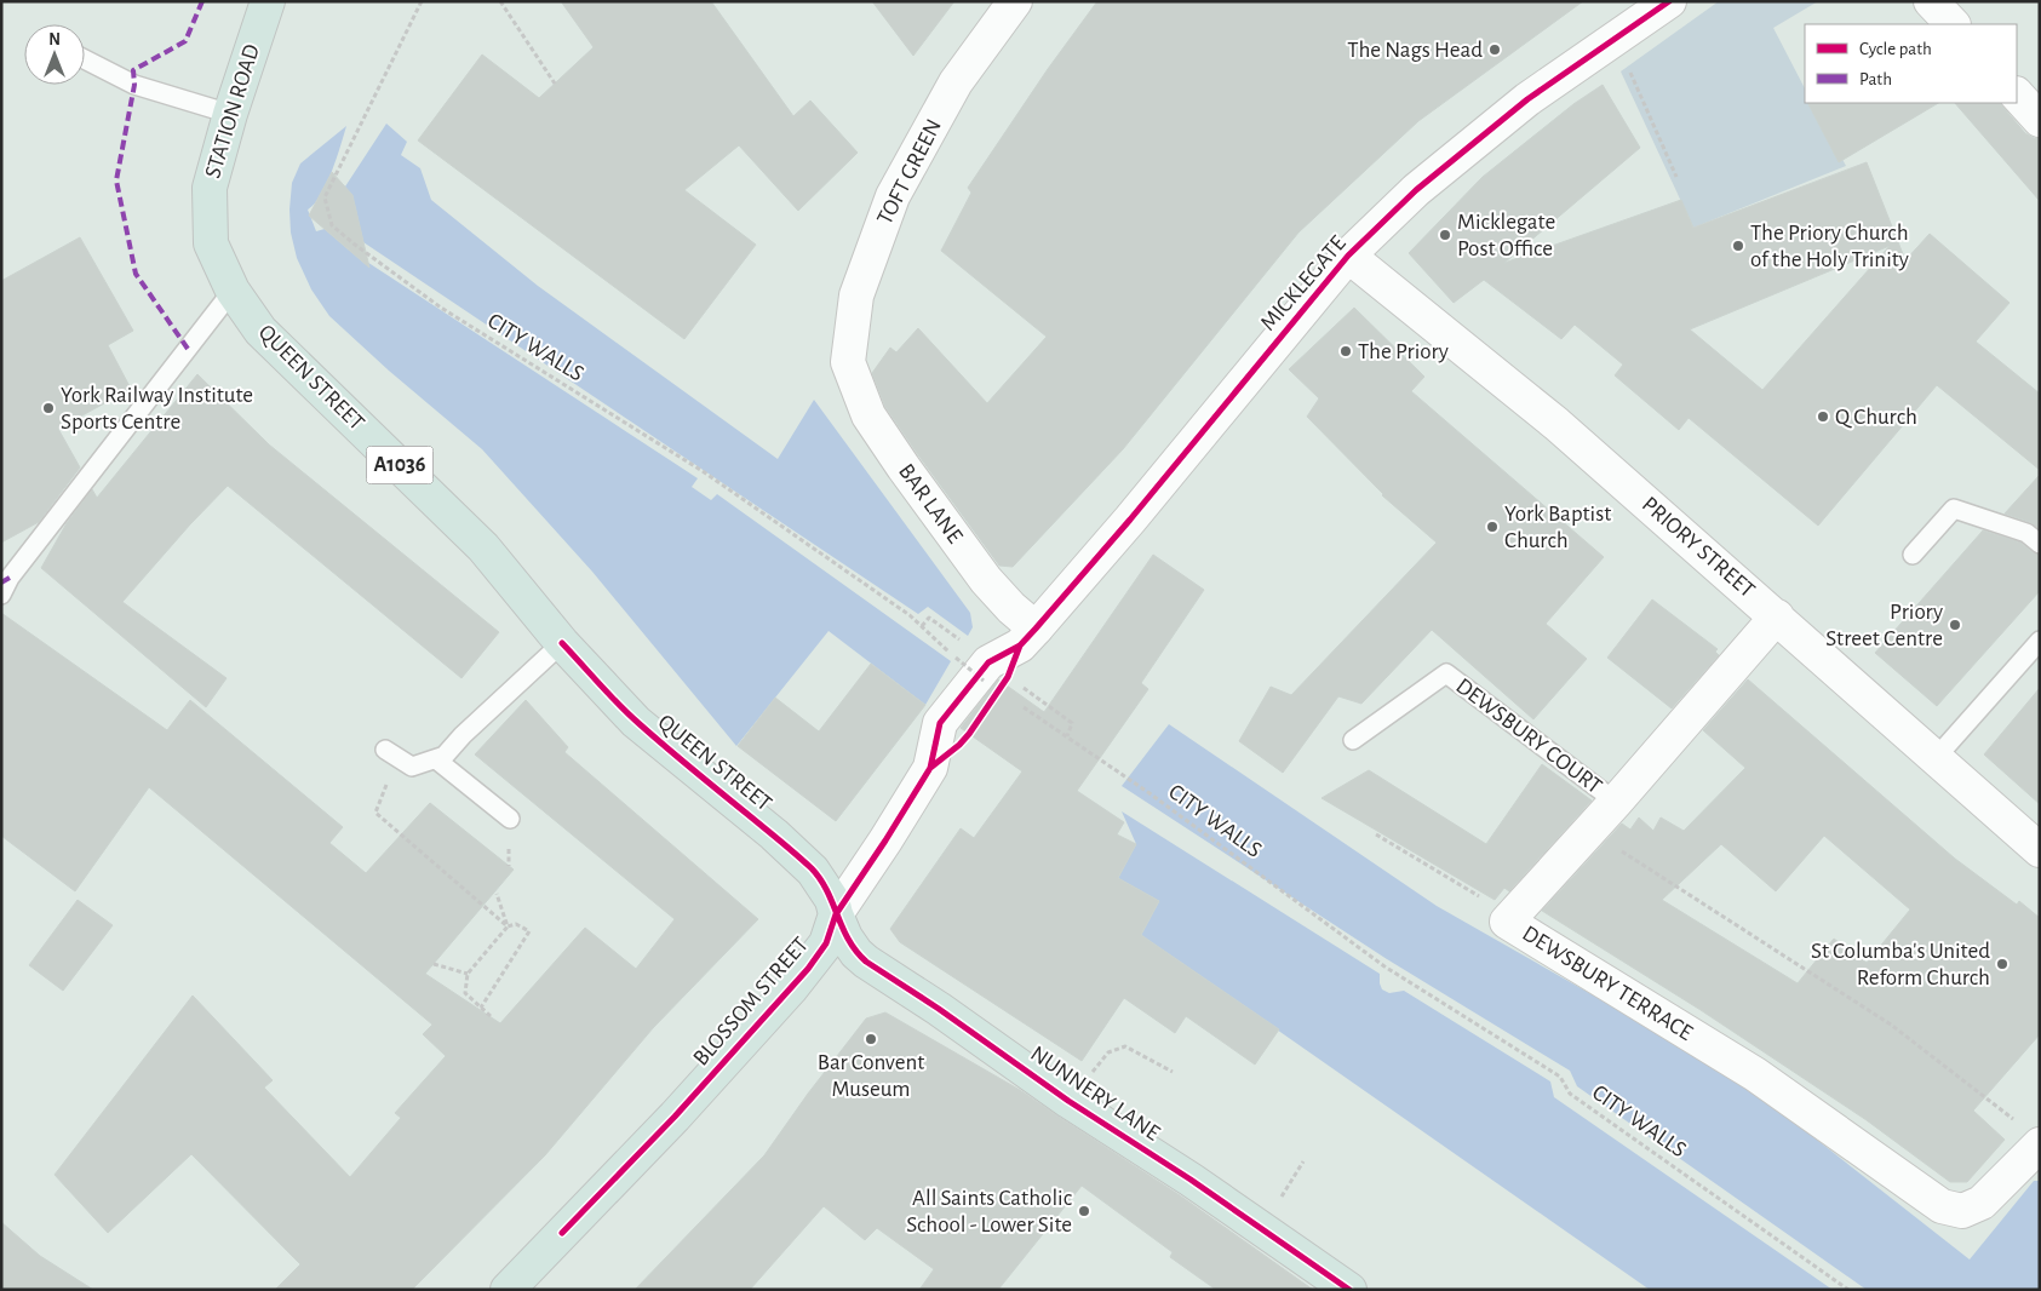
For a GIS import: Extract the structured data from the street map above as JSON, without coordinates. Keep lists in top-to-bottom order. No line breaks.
{"streets":{"main road":["STATION ROAD","QUEEN STREET","A1036","BLOSSOM STREET","NUNNERY LANE"],"street":["TOFT GREEN","MICKLEGATE","BAR LANE","PRIORY STREET","DEWSBURY TERRACE"],"lane":["DEWSBURY COURT"],"path":["CITY WALLS"]},"crossings":[["STATION ROAD","QUEEN STREET"],["TOFT GREEN","BAR LANE"],["MICKLEGATE","BAR LANE"],["MICKLEGATE","PRIORY STREET"],["MICKLEGATE","BLOSSOM STREET"],["QUEEN STREET","BLOSSOM STREET"],["QUEEN STREET","NUNNERY LANE"],["PRIORY STREET","DEWSBURY TERRACE"],["DEWSBURY COURT","DEWSBURY TERRACE"],["BLOSSOM STREET","NUNNERY LANE"]],"places":["The Nags Head","Micklegate Post Office","The Priory Church of the Holy Trinity","The Priory","York Railway Institute Sports Centre","Q Church","York Baptist Church","Priory Street Centre","St Columba's United Reform Church","Bar Convent Museum","All Saints Catholic School - Lower Site"],"legend":["Cycle path","Path"],"north":"top"}
